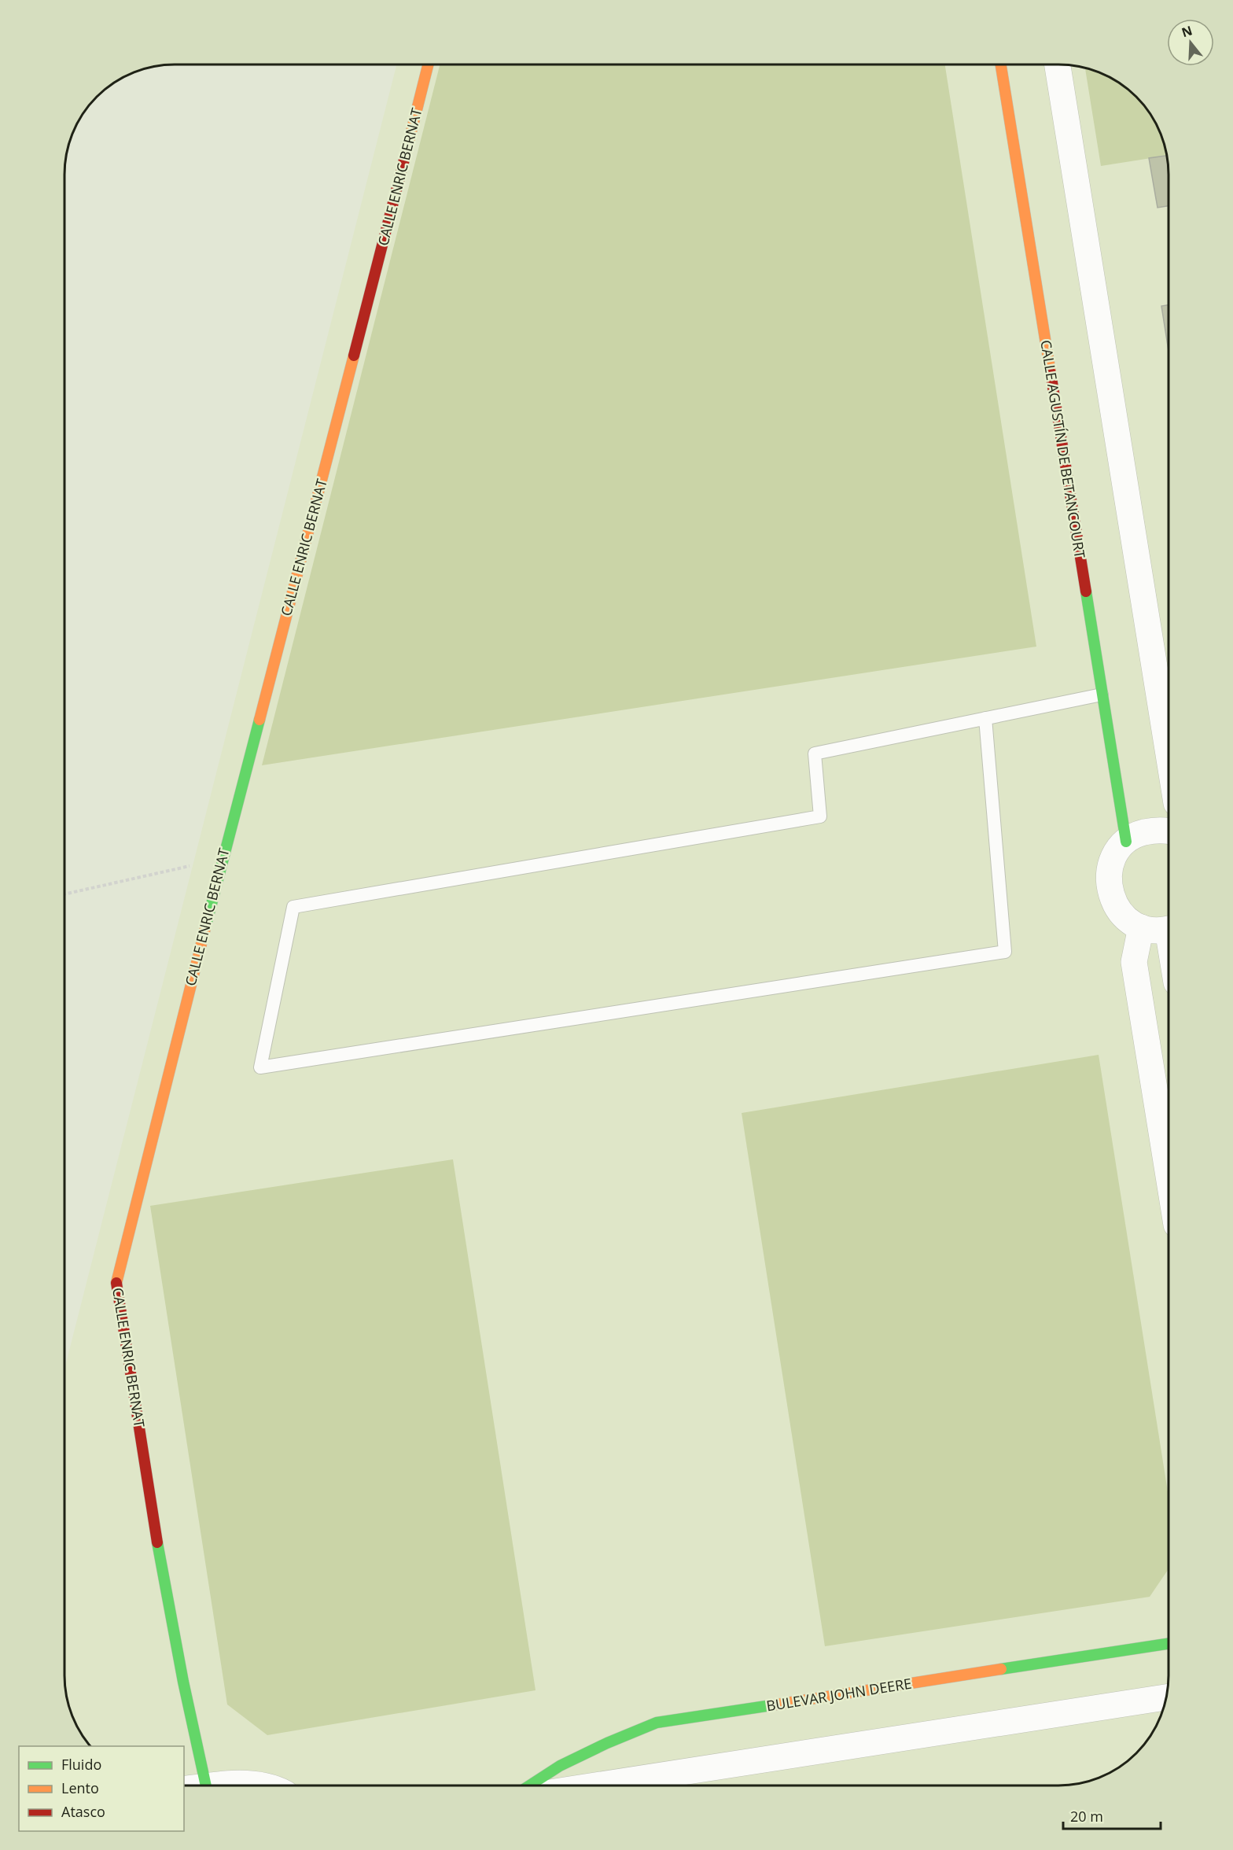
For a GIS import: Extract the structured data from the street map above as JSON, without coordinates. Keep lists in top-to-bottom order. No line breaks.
{"streets":{"street":["CALLE ENRIC BERNAT","CALLE AGUSTÍN DE BETANCOURT","BULEVAR JOHN DEERE"]},"legend":["Fluido","Lento","Atasco"],"scale_bar":"20 m","north":"top"}
